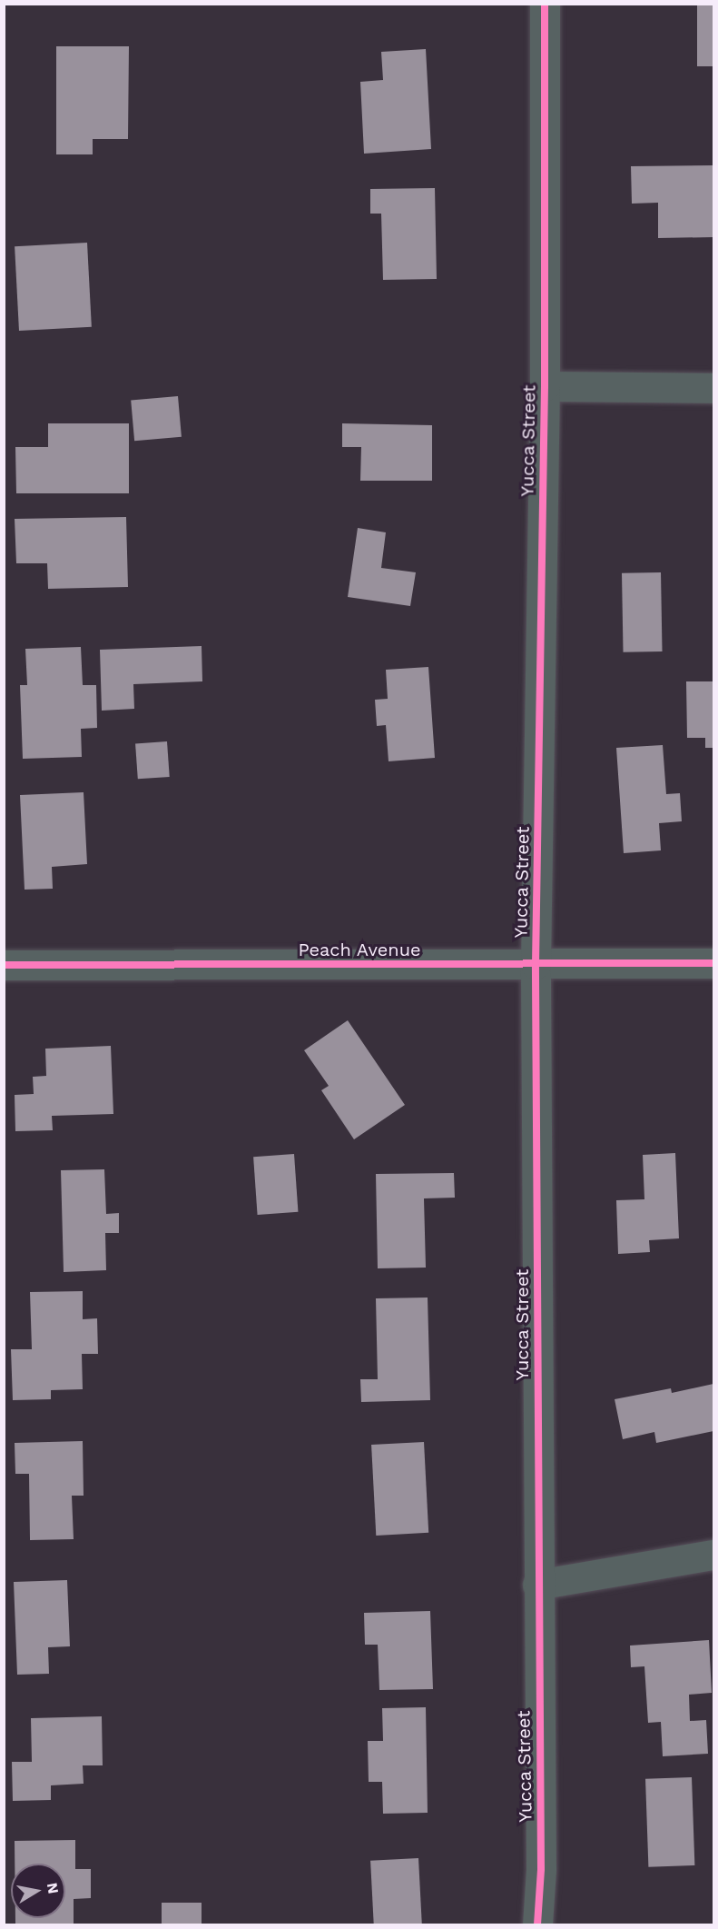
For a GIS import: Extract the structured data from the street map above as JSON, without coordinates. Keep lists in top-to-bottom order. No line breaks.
{"streets":{"street":["Yucca Street","Peach Avenue"]},"crossings":[["Yucca Street","Peach Avenue"]],"north":"right"}
